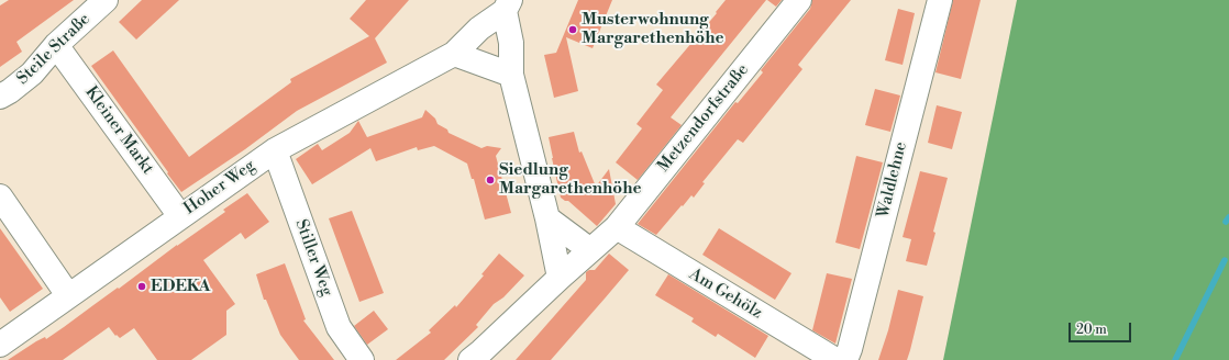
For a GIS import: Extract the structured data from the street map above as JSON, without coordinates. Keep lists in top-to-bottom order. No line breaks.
{"streets":{"street":["Steile Straße","Metzendorfstraße","Kleiner Markt","Waldlehne","Hoher Weg","Stiller Weg","Am Gehölz"]},"crossings":[["Steile Straße","Kleiner Markt"],["Metzendorfstraße","Am Gehölz"],["Kleiner Markt","Hoher Weg"],["Hoher Weg","Stiller Weg"]],"places":["Musterwohnung Margarethenhöhe","Siedlung Margarethenhöhe","EDEKA"],"scale_bar":"20 m"}
